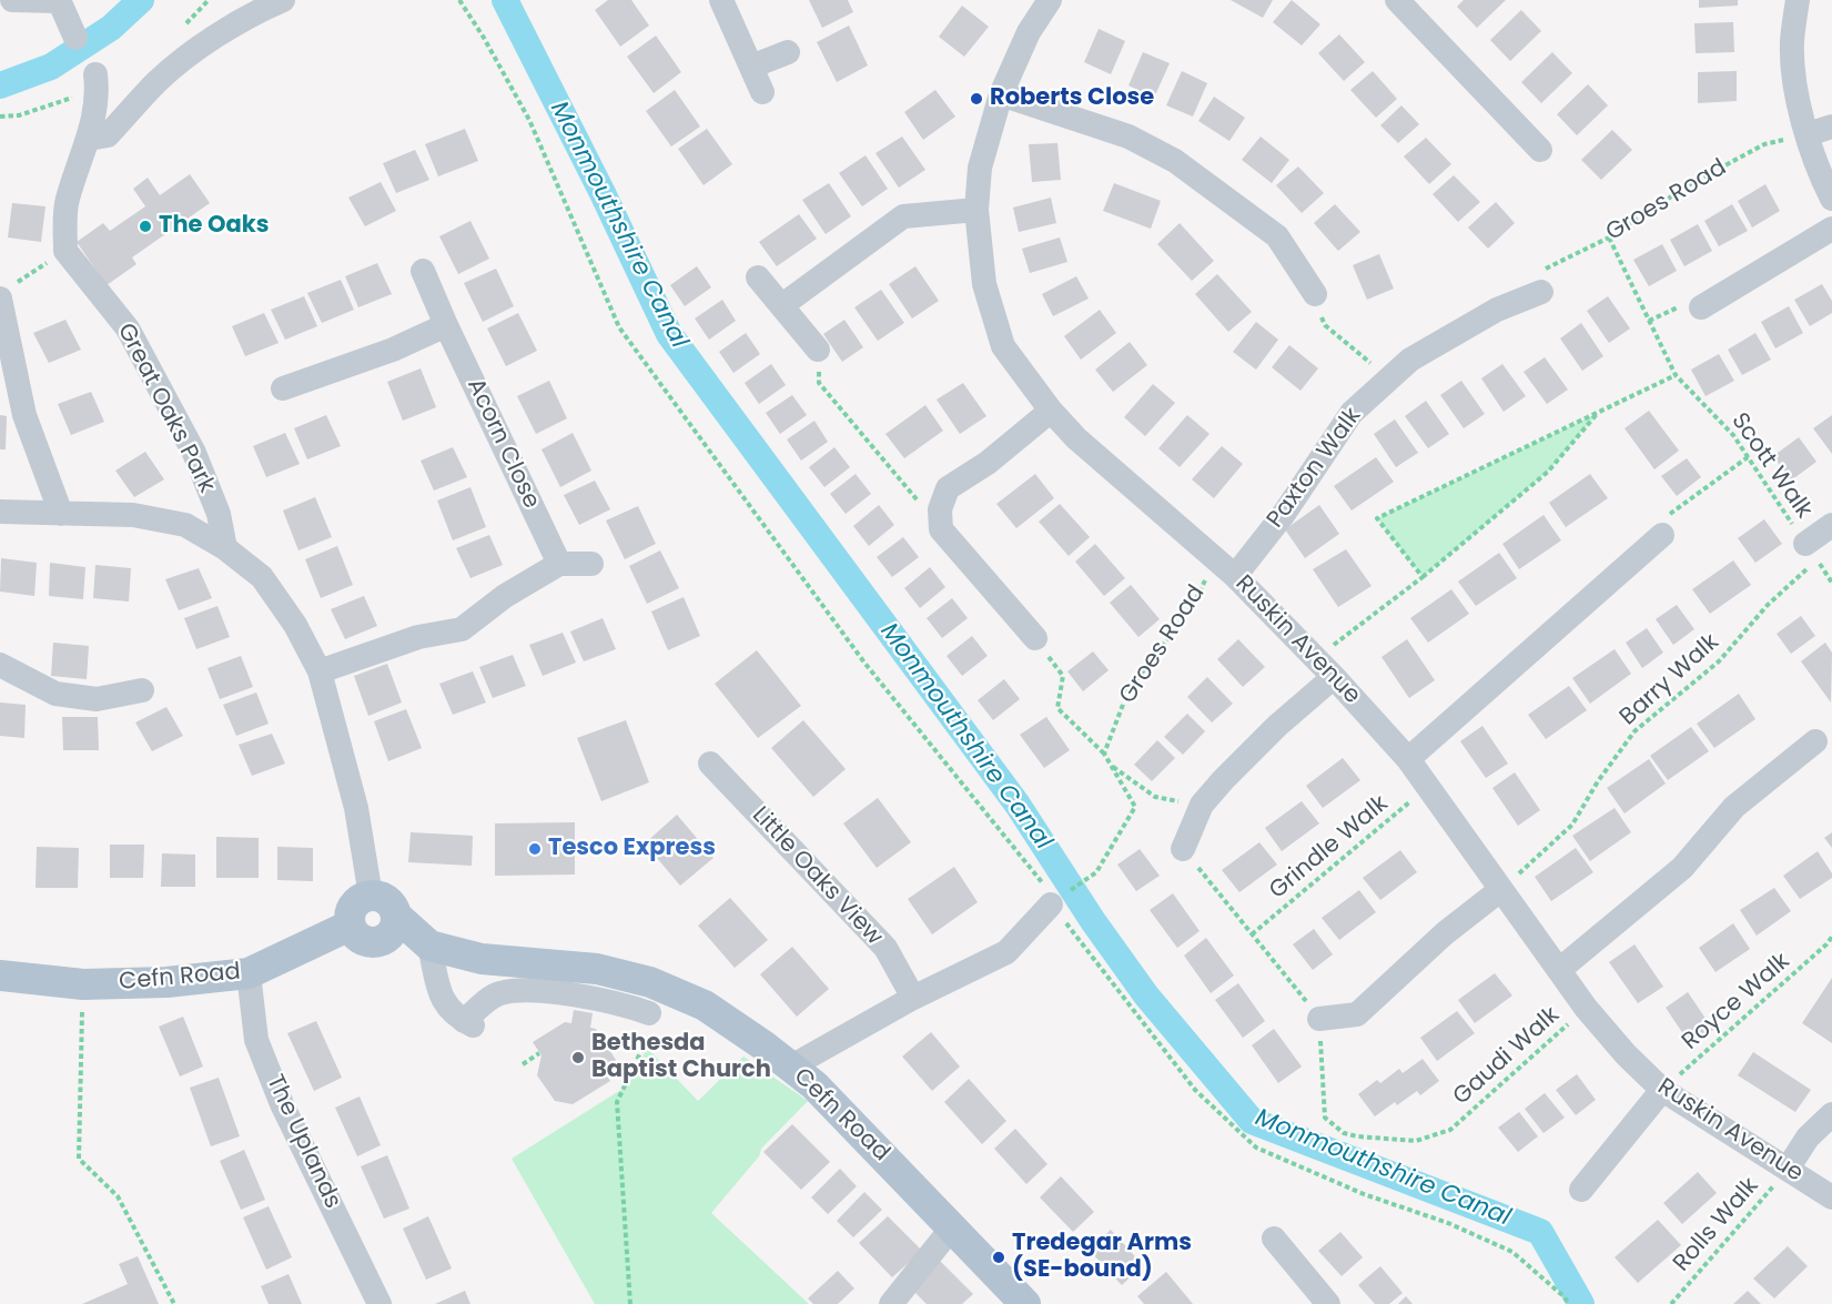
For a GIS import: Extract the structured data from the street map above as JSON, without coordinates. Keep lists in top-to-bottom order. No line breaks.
{"streets":{"main road":["Cefn Road"],"street":["Great Oaks Park","Acorn Close","Paxton Walk","Ruskin Avenue","Little Oaks View","The Uplands"],"path":["Groes Road","Scott Walk","Barry Walk","Grindle Walk","Royce Walk","Gaudi Walk","Rolls Walk"]},"crossings":[["Groes Road","Scott Walk"],["Groes Road","Paxton Walk"],["Groes Road","Ruskin Avenue"],["Great Oaks Park","Cefn Road"],["Scott Walk","Barry Walk"],["Paxton Walk","Ruskin Avenue"],["Ruskin Avenue","Barry Walk"],["Ruskin Avenue","Grindle Walk"],["Ruskin Avenue","Royce Walk"],["Ruskin Avenue","Gaudi Walk"],["Ruskin Avenue","Rolls Walk"],["Cefn Road","The Uplands"]],"water":["Monmouthshire Canal"],"places":["Roberts Close","The Oaks","Tesco Express","Bethesda Baptist Church","Tredegar Arms (SE-bound)"]}
